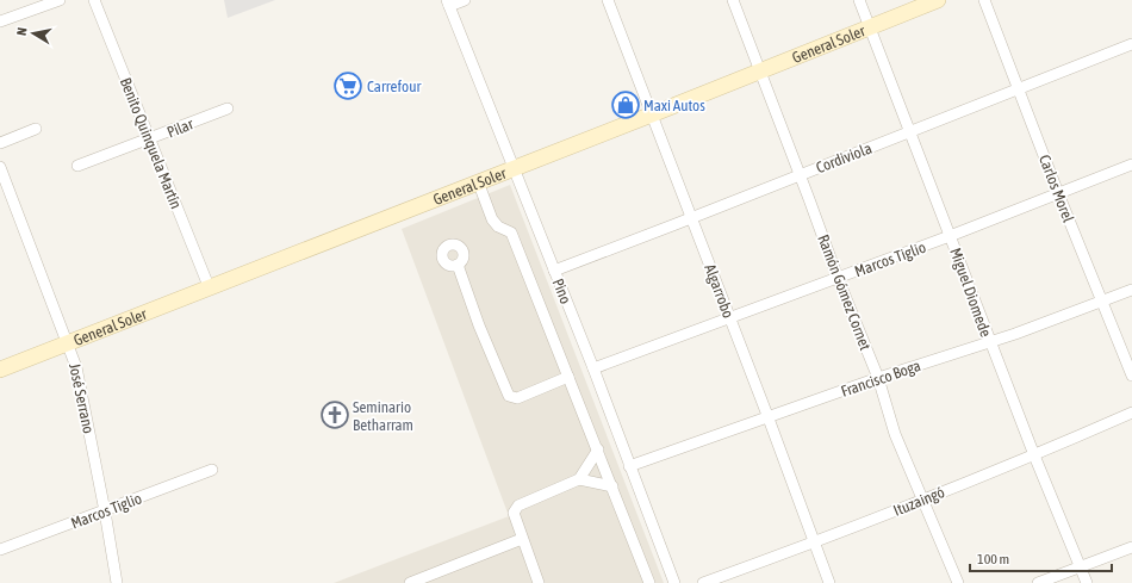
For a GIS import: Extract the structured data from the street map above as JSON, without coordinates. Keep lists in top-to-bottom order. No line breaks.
{"streets":{"street":["General Soler","Pilar","Benito Quinquela Martín","Cordiviola","Carlos Morel","Marcos Tiglio","Pino","Algarrobo","Ramón Gómez Cornet","Miguel Diomede","Francisco Boga","José Serrano","Ituzaingó"]},"crossings":[["General Soler","Benito Quinquela Martín"],["General Soler","Pino"],["General Soler","Algarrobo"],["General Soler","Ramón Gómez Cornet"],["General Soler","Miguel Diomede"],["General Soler","José Serrano"],["Pilar","Benito Quinquela Martín"],["Cordiviola","Carlos Morel"],["Cordiviola","Pino"],["Cordiviola","Algarrobo"],["Cordiviola","Ramón Gómez Cornet"],["Cordiviola","Miguel Diomede"],["Carlos Morel","Marcos Tiglio"],["Carlos Morel","Francisco Boga"],["Marcos Tiglio","Pino"],["Marcos Tiglio","Algarrobo"],["Marcos Tiglio","Ramón Gómez Cornet"],["Marcos Tiglio","Miguel Diomede"],["Marcos Tiglio","José Serrano"],["Pino","Francisco Boga"],["Algarrobo","Francisco Boga"],["Algarrobo","Ituzaingó"],["Ramón Gómez Cornet","Francisco Boga"],["Ramón Gómez Cornet","Ituzaingó"],["Miguel Diomede","Francisco Boga"],["Miguel Diomede","Ituzaingó"]],"places":{"supermarket":["Carrefour"],"shop":["Maxi Autos"],"church":["Seminario Betharram"]},"scale_bar":"100 m","north":"left"}
